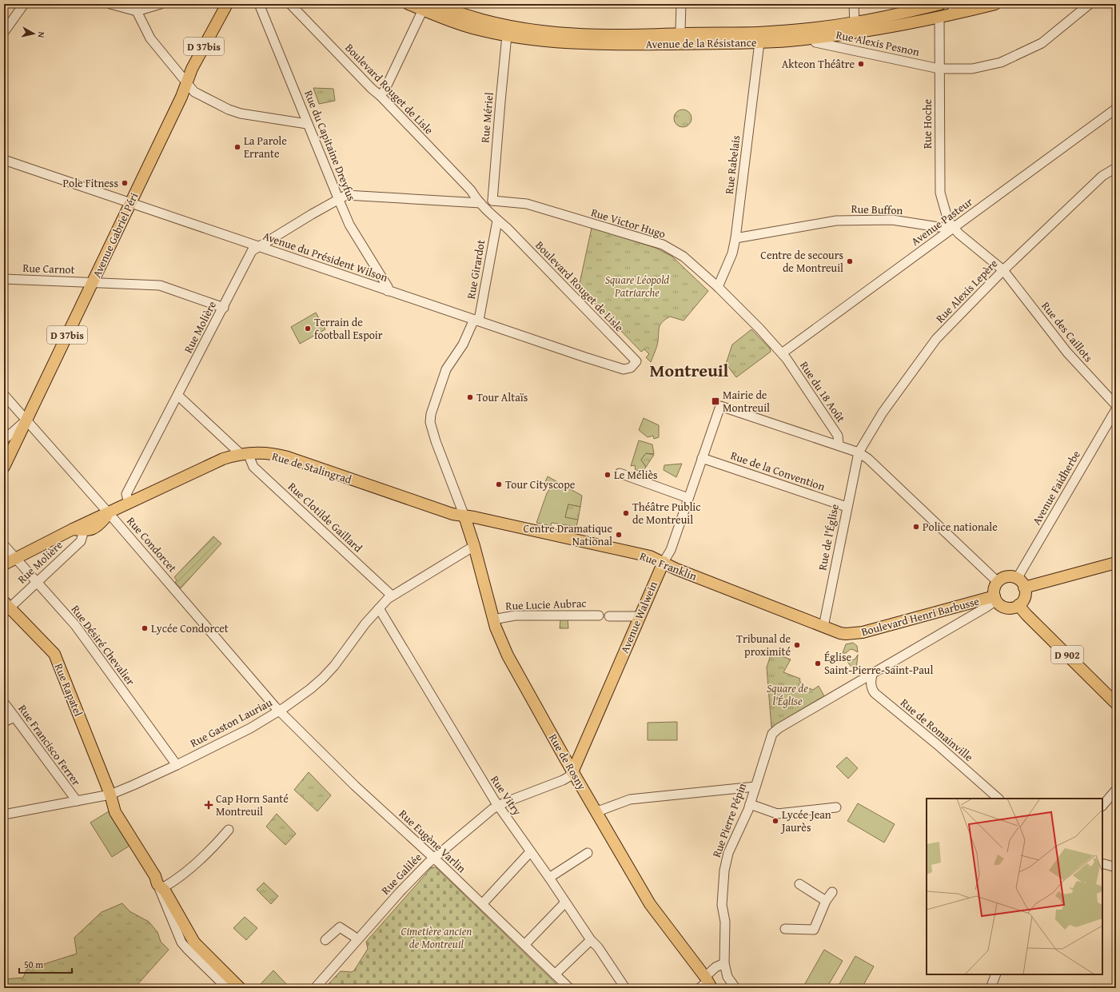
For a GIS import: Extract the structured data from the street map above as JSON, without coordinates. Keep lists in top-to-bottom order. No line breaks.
{"streets":{"main road":["Avenue de la Résistance","D 37bis","Avenue Gabriel Péri","Rue de Stalingrad","Rue Franklin","Boulevard Henri Barbusse","Avenue Walwein","D 902","Rue Rapatel","Rue de Rosny"],"street":["Rue Alexis Pesnon","Boulevard Rouget de Lisle","Rue Mériel","Rue Hoche","Rue du Capitaine Dreyfus","Rue Rabelais","Rue Buffon","Avenue Pasteur","Rue Victor Hugo","Avenue du Président Wilson","Rue Carnot","Rue Girardot","Rue Alexis Lepère","Rue Molière","Rue des Caillots","Rue du 18 Août","Rue de la Convention","Avenue Faidherbe","Rue Clotilde Gaillard","Rue de l'Église","Rue Condorcet","Rue Lucie Aubrac","Rue Désiré Chevalier","Rue Gaston Lauriau","Rue de Romainville","Rue Francisco Ferrer","Rue Vitry","Rue Pierre Pépin","Rue Eugène Varlin","Rue Galilée"]},"crossings":[["Avenue de la Résistance","Rue Alexis Pesnon"],["Avenue de la Résistance","Rue Mériel"],["Avenue de la Résistance","Rue Hoche"],["Avenue de la Résistance","Rue Rabelais"],["Rue Alexis Pesnon","Rue Hoche"],["Boulevard Rouget de Lisle","Rue Mériel"],["Boulevard Rouget de Lisle","Rue Victor Hugo"],["Boulevard Rouget de Lisle","Avenue du Président Wilson"],["Boulevard Rouget de Lisle","Rue Girardot"],["Rue Mériel","Rue Victor Hugo"],["Rue Hoche","Rue Buffon"],["Rue Hoche","Avenue Pasteur"],["Rue du Capitaine Dreyfus","Rue Victor Hugo"],["Rue du Capitaine Dreyfus","Avenue du Président Wilson"],["Rue du Capitaine Dreyfus","Rue Molière"],["Rue Rabelais","Rue Buffon"],["Rue Rabelais","Rue Victor Hugo"],["Rue Buffon","Avenue Pasteur"],["Avenue Pasteur","Rue Victor Hugo"],["Avenue Pasteur","Rue du 18 Août"],["Rue Victor Hugo","Rue Molière"],["Rue Victor Hugo","Rue du 18 Août"],["Avenue Gabriel Péri","Avenue du Président Wilson"],["Avenue Gabriel Péri","Rue Carnot"],["Avenue Gabriel Péri","Rue Condorcet"],["Avenue du Président Wilson","Rue Girardot"],["Avenue du Président Wilson","Rue Molière"],["Rue Carnot","Rue Molière"],["Rue Alexis Lepère","Rue des Caillots"],["Rue Alexis Lepère","Rue de l'Église"],["Rue Molière","Rue de Stalingrad"],["Rue Molière","Rue Clotilde Gaillard"],["Rue Molière","Rue Désiré Chevalier"],["Rue Molière","Rue Rapatel"],["Rue du 18 Août","Avenue Walwein"],["Rue de Stalingrad","Rue Clotilde Gaillard"],["Rue de Stalingrad","Rue Condorcet"],["Rue de Stalingrad","Rue Franklin"],["Rue de Stalingrad","Rue Désiré Chevalier"],["Rue de Stalingrad","Rue de Rosny"],["Rue de la Convention","Rue de l'Église"],["Rue de la Convention","Avenue Walwein"],["Avenue Faidherbe","Boulevard Henri Barbusse"],["Avenue Faidherbe","D 902"],["Rue Clotilde Gaillard","Rue Gaston Lauriau"],["Rue de l'Église","Rue Franklin"],["Rue Condorcet","Rue Gaston Lauriau"],["Rue Condorcet","Rue Eugène Varlin"],["Rue Franklin","Boulevard Henri Barbusse"],["Rue Franklin","Avenue Walwein"],["Rue Franklin","Rue de Rosny"],["Rue Lucie Aubrac","Rue de Rosny"],["Boulevard Henri Barbusse","D 902"],["Boulevard Henri Barbusse","Rue de Romainville"],["Boulevard Henri Barbusse","Rue Pierre Pépin"],["Avenue Walwein","Rue de Rosny"],["Avenue Walwein","Rue Galilée"],["Rue Désiré Chevalier","Rue Gaston Lauriau"],["Rue Rapatel","Rue Gaston Lauriau"],["Rue Gaston Lauriau","Rue Francisco Ferrer"],["Rue Gaston Lauriau","Rue de Rosny"],["Rue Gaston Lauriau","Rue Vitry"],["Rue Gaston Lauriau","Rue Eugène Varlin"],["Rue de Rosny","Rue Galilée"],["Rue Vitry","Rue Galilée"],["Rue Eugène Varlin","Rue Galilée"]],"districts":["Montreuil"],"parks":["Square Léopold Patriarche","Square de l'Église","Cimetière ancien de Montreuil"],"places":{"other":["Akteon Théâtre","La Parole Errante","Pole Fitness","Centre de secours de Montreuil","Terrain de football Espoir","Tour Altaïs","Le Méliès","Tour Cityscope","Théâtre Public de Montreuil","Police nationale","Centre Dramatique National","Lycée Condorcet","Tribunal de proximité","Église Saint-Pierre-Saint-Paul","Lycée Jean Jaurès"],"transit":["Mairie de Montreuil"],"health":["Cap Horn Santé Montreuil"]},"scale_bar":"50 m","north":"right"}
